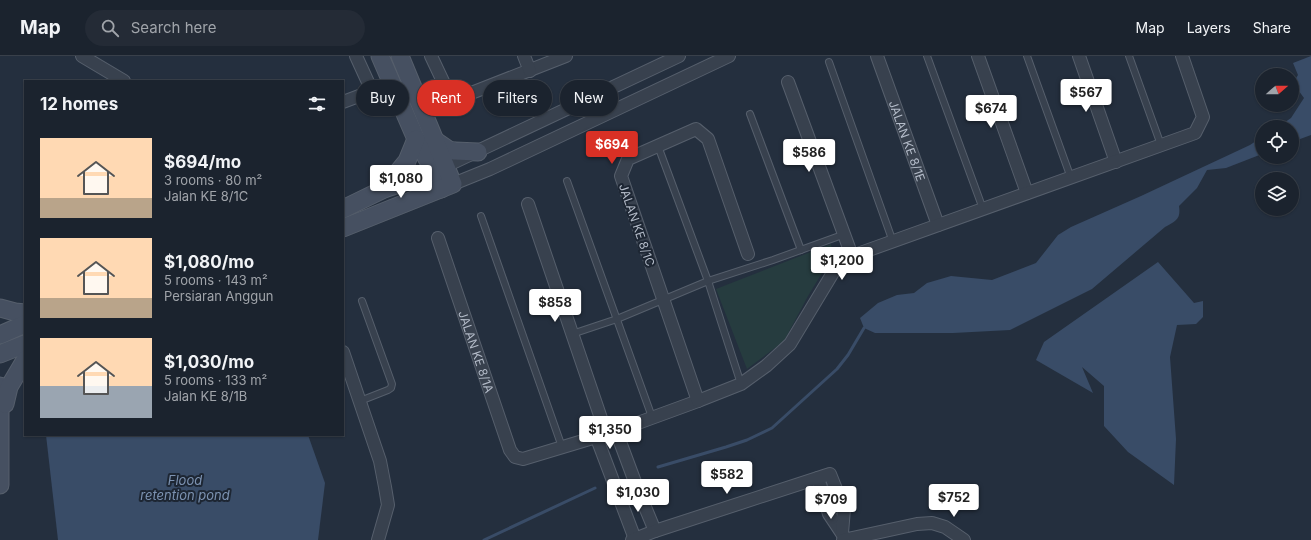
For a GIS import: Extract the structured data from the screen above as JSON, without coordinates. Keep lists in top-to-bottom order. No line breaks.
{"streets":{"street":["JALAN KE 8/1E","JALAN KE 8/1C","JALAN KE 8/1A"]},"water":["Flood retention pond"],"north":"right","page":{"header":"Map","search":"Search here","nav":["Map","Layers","Share"],"price":["$567","$674","$694","$586","$1,080","$1,200","$858","$1,350","$582","$1,030","$752","$709"],"chip":["Buy","Rent","Filters","New"],"heading":"12 homes","list":[{"name":"$694/mo","note":"3 rooms · 80 m² · Jalan KE 8/1C"},{"name":"$1,080/mo","note":"5 rooms · 143 m² · Persiaran Anggun"},{"name":"$1,030/mo","note":"5 rooms · 133 m² · Jalan KE 8/1B"}]}}
